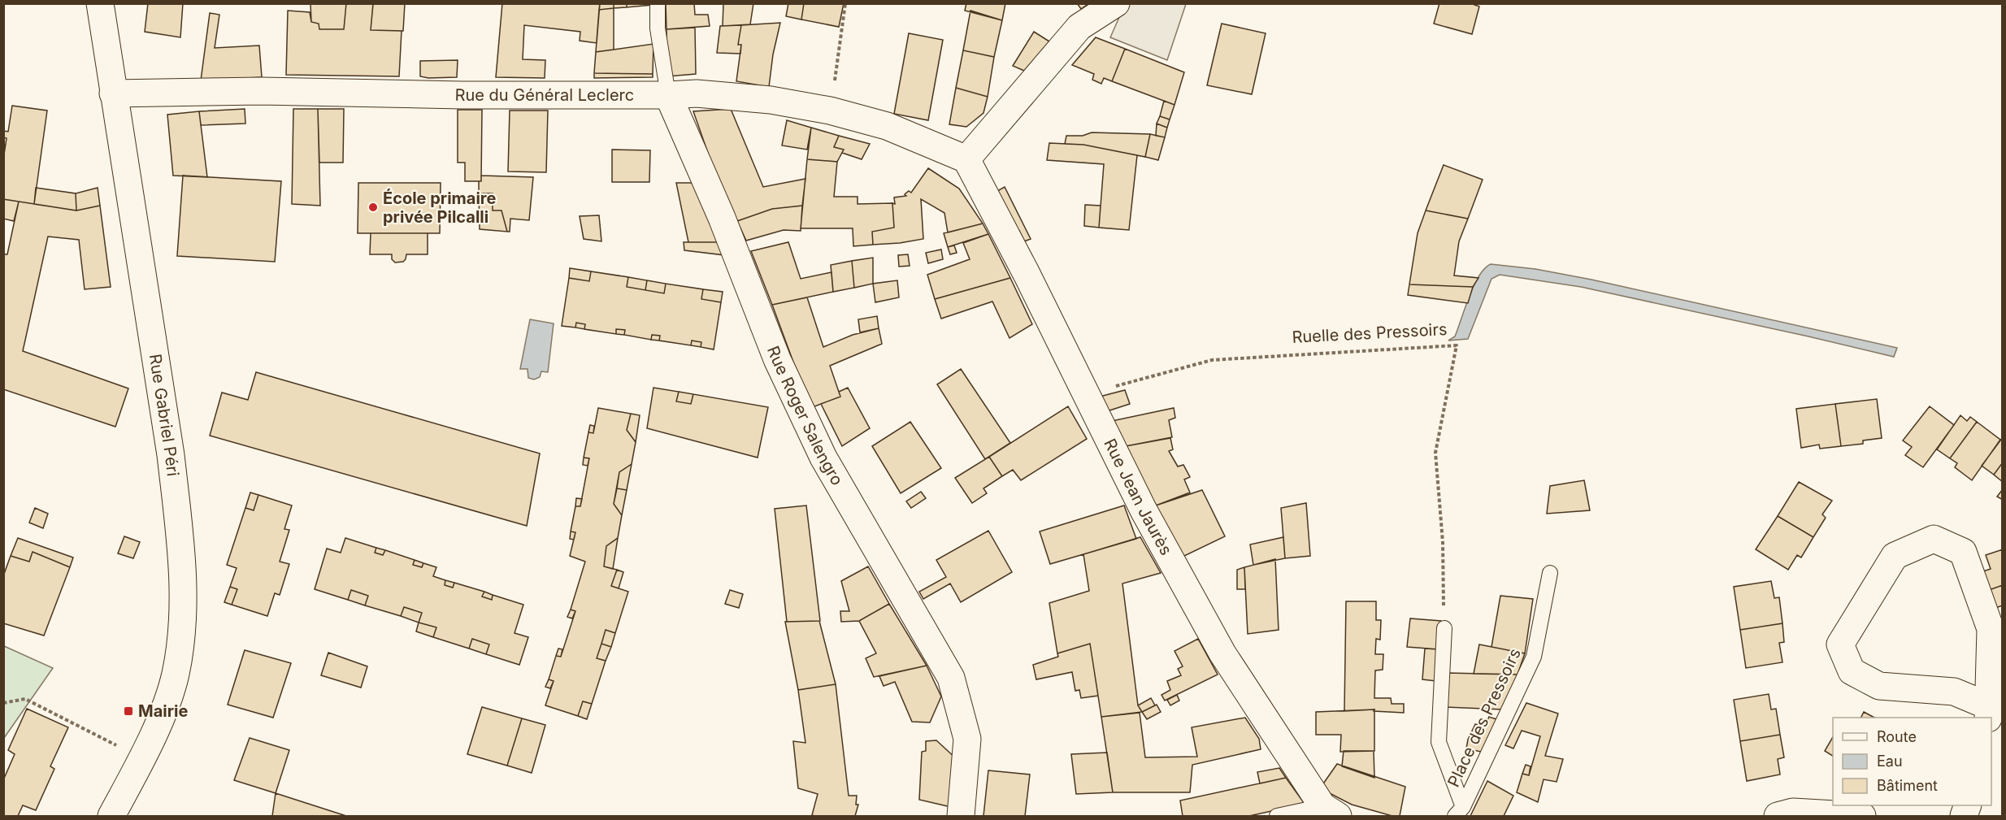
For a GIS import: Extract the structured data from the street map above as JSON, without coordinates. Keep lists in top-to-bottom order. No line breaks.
{"streets":{"street":["Rue du Général Leclerc","Rue Gabriel Péri","Rue Roger Salengro","Rue Jean Jaurès"],"lane":["Place des Pressoirs"],"path":["Ruelle des Pressoirs"]},"crossings":[["Rue du Général Leclerc","Rue Gabriel Péri"],["Rue du Général Leclerc","Rue Roger Salengro"],["Rue du Général Leclerc","Rue Jean Jaurès"],["Ruelle des Pressoirs","Rue Jean Jaurès"]],"places":{"other":["École primaire privée Pilcalli"],"transit":["Mairie"]},"legend":["Route","Eau","Bâtiment"]}
